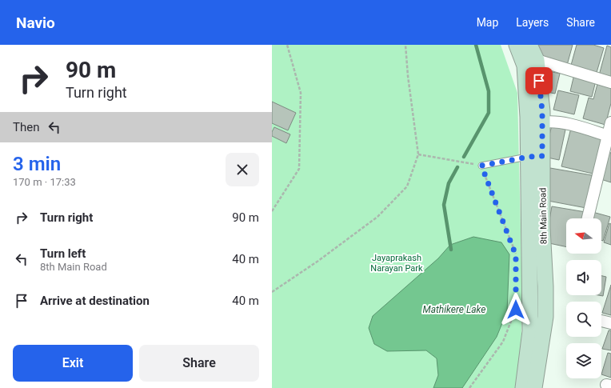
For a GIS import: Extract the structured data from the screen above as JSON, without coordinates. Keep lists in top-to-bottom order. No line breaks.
{"streets":{"street":["8th Main Road"]},"water":["Mathikere Lake"],"parks":["Jayaprakash Narayan Park"],"north":"left","page":{"header":"Navio","nav":["Map","Layers","Share"],"turn":["90 m","Turn right"],"then":"Then","heading":["3 min","170 m · 17:33"],"list":[{"name":"Turn right","value":"90 m"},{"name":"Turn left","note":"8th Main Road","value":"40 m"},{"name":"Arrive at destination","value":"40 m"}],"buttons":["Exit","Share"]}}
